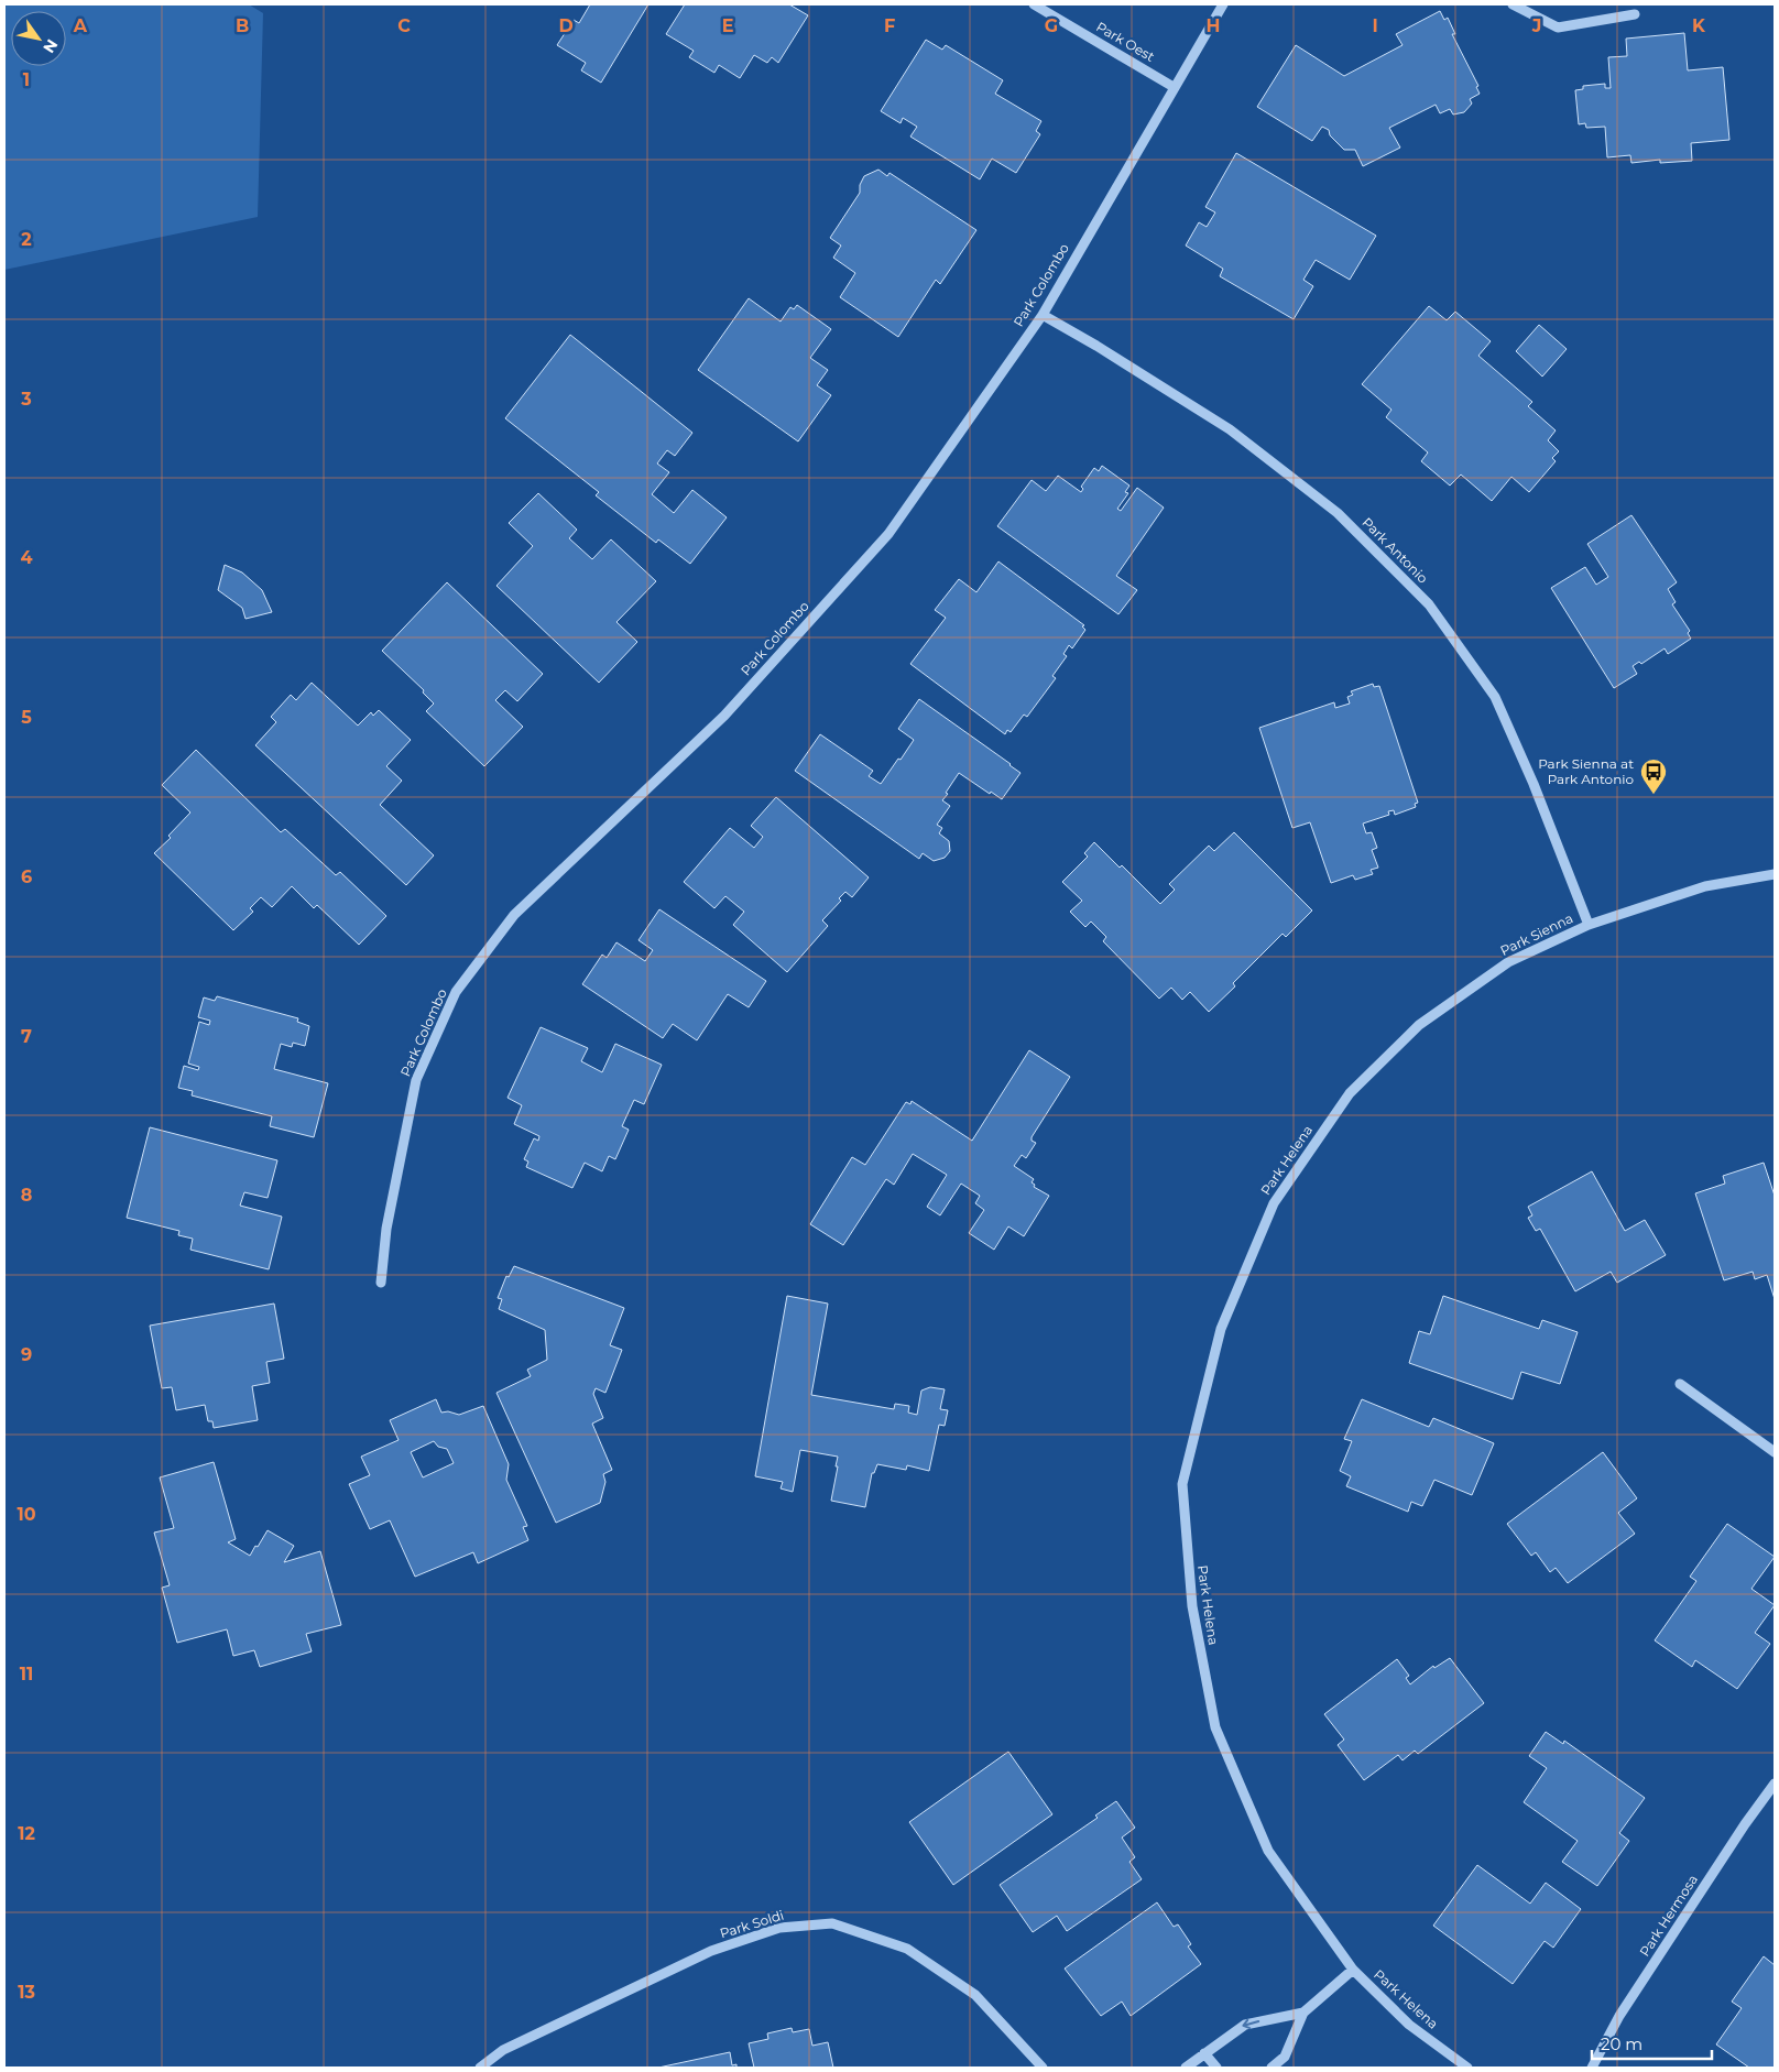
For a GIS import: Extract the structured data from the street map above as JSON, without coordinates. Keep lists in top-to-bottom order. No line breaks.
{"streets":{"street":["Park Oest","Park Colombo","Park Antonio","Park Sienna","Park Helena","Park Hermosa","Park Soldi"]},"crossings":[["Park Oest","Park Colombo"],["Park Colombo","Park Antonio"],["Park Antonio","Park Sienna"],["Park Sienna","Park Helena"]],"places":{"bus stop":["Park Sienna at Park Antonio"]},"scale_bar":"20 m","north":"bottom right","grid":{"columns":["A","B","C","D","E","F","G","H","I","J","K"],"rows":["1","2","3","4","5","6","7","8","9","10","11","12","13"]}}
